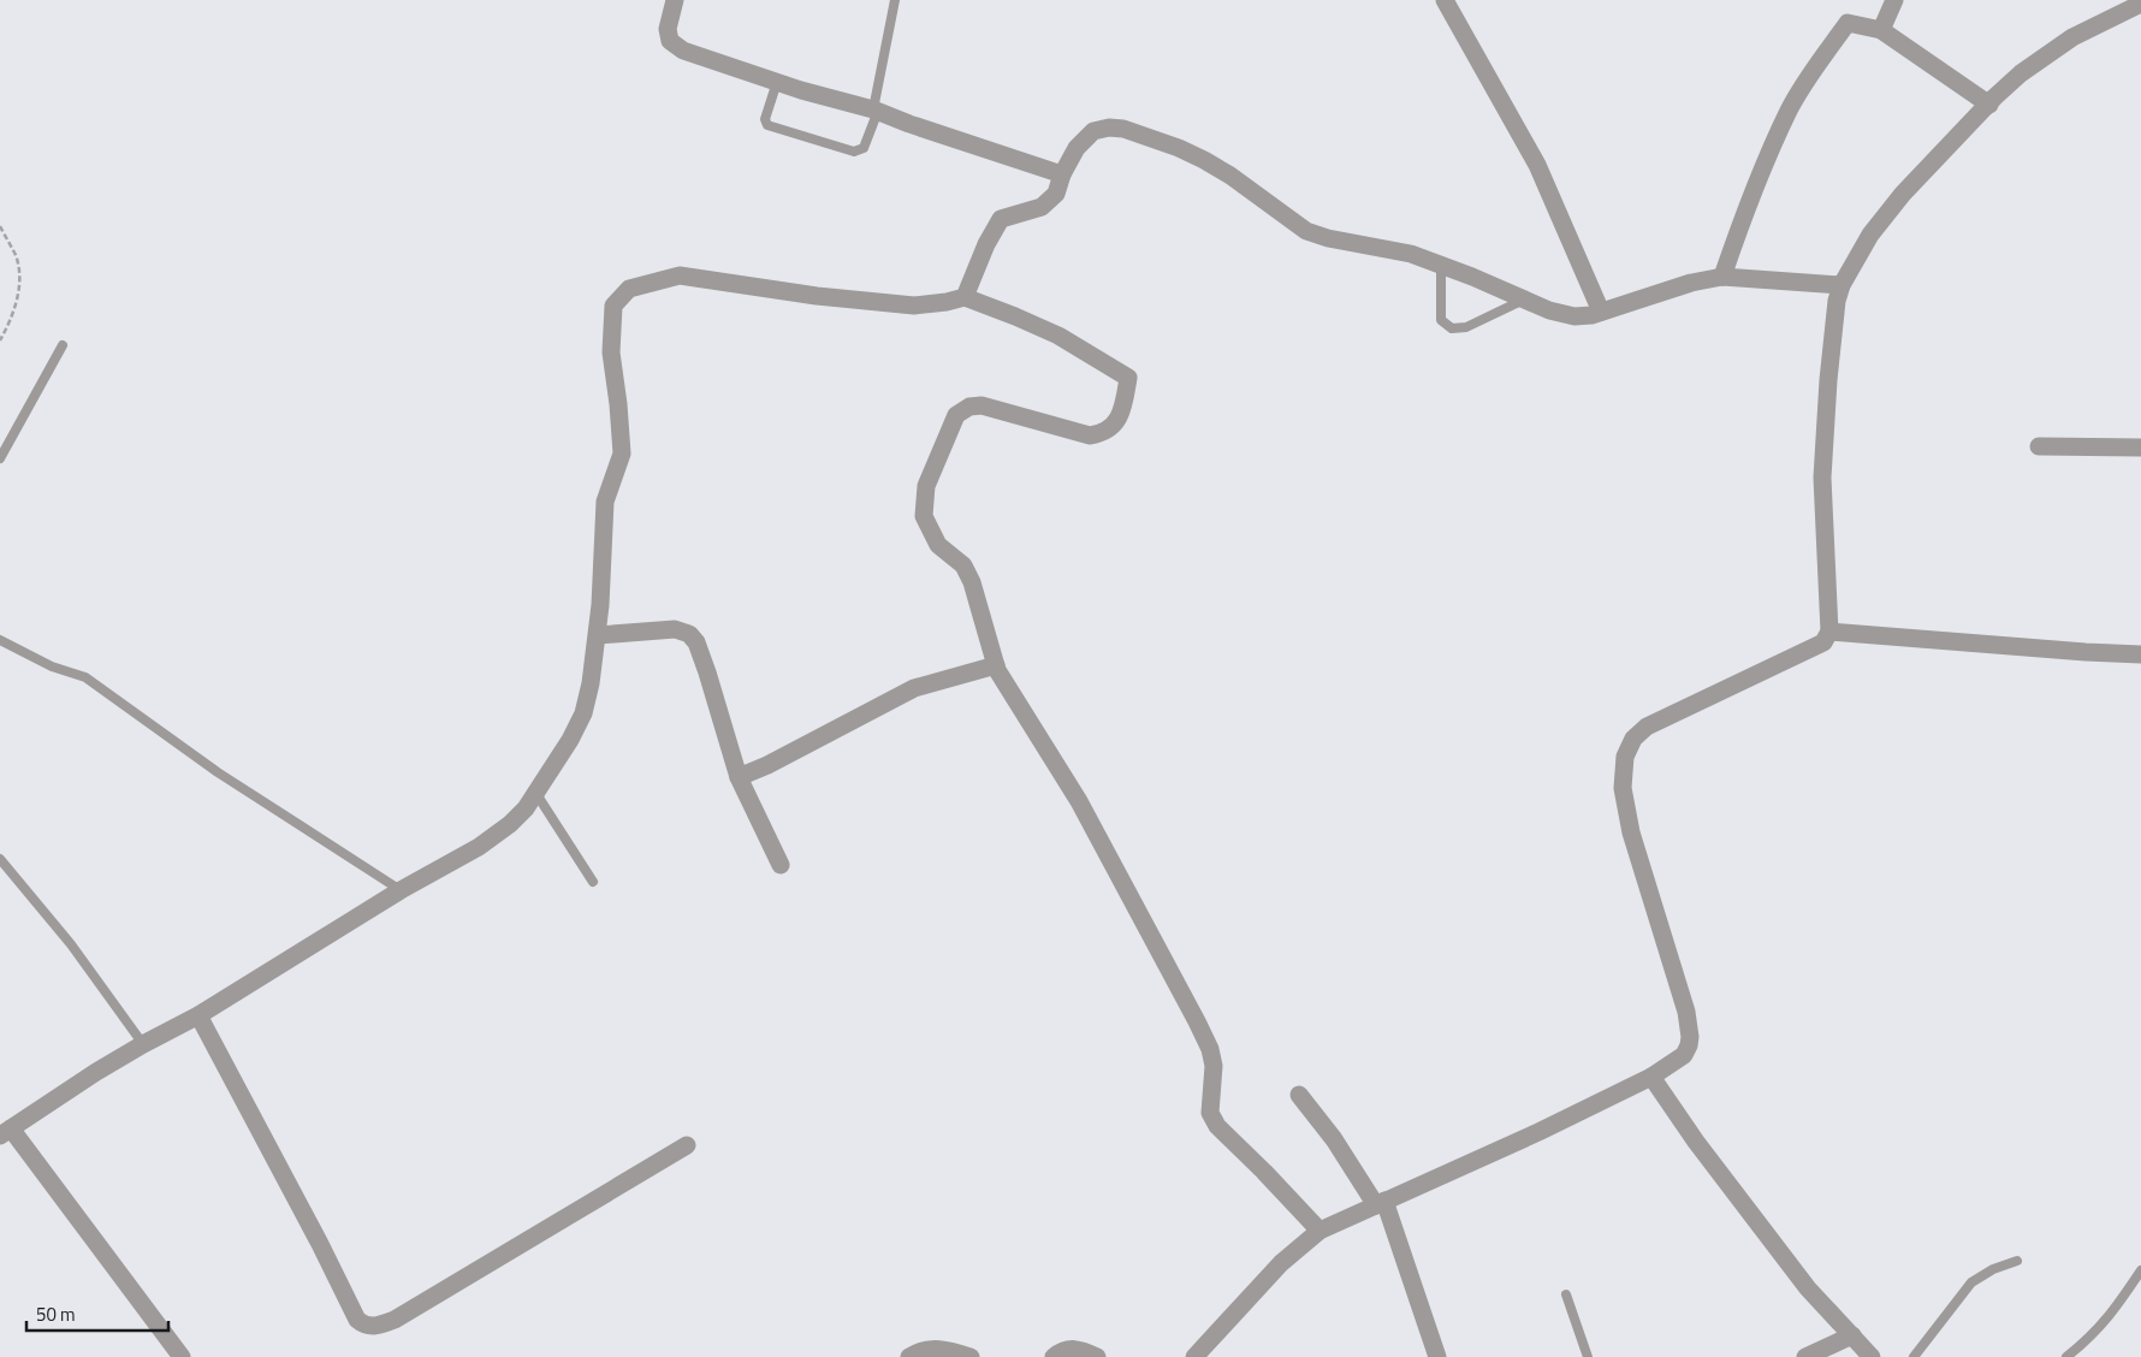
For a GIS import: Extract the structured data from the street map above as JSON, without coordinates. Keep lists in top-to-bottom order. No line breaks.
{"scale_bar":"50 m"}
